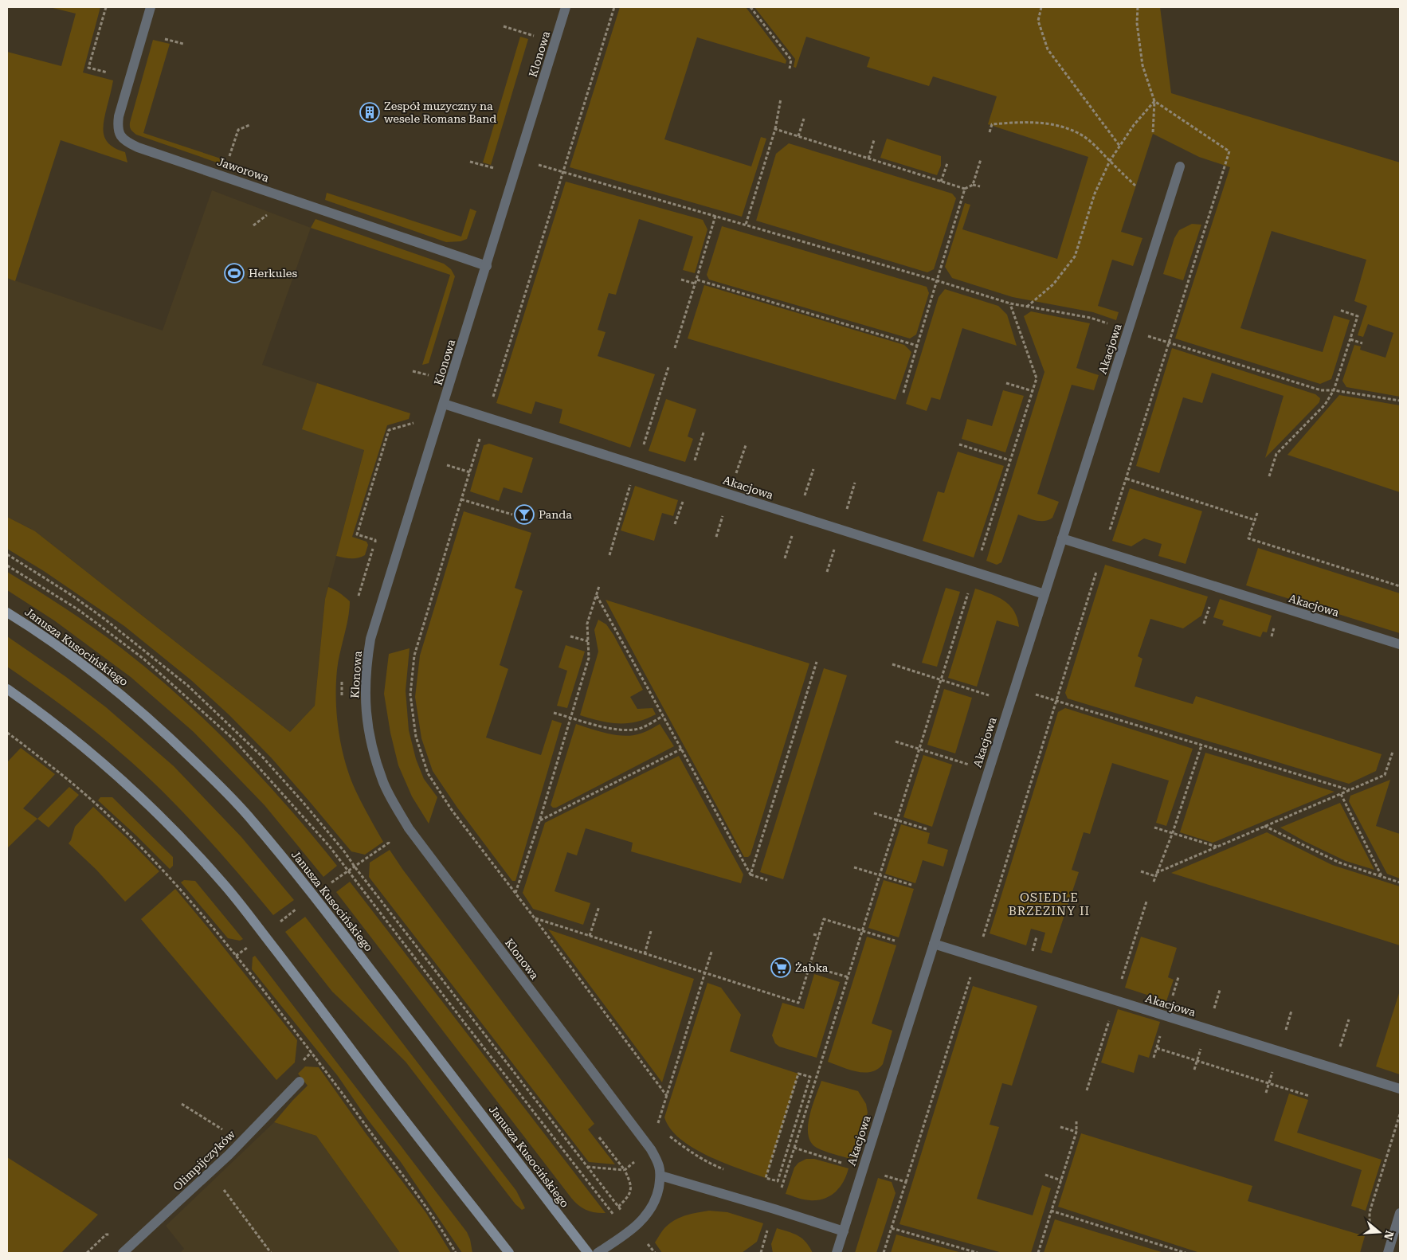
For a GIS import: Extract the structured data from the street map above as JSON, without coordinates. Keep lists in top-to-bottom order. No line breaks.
{"streets":{"street":["Klonowa","Jaworowa","Akacjowa","Janusza Kusocińskiego","Olimpijczyków"]},"crossings":[["Klonowa","Jaworowa"],["Klonowa","Akacjowa"]],"districts":["OSIEDLE BRZEZINY II"],"places":{"building":["Zespół muzyczny na wesele Romans Band"],"sports":["Herkules"],"bar":["Panda"],"supermarket":["Żabka"]},"north":"right"}
